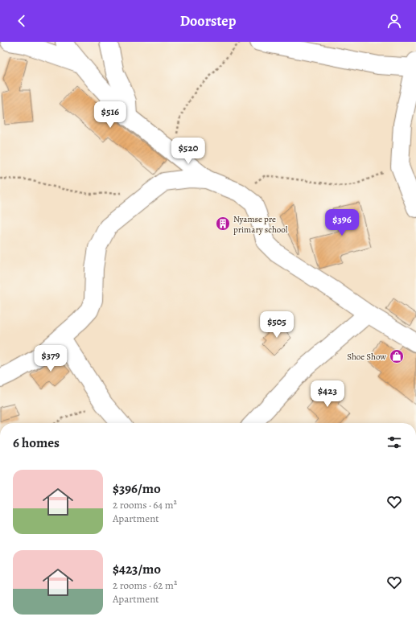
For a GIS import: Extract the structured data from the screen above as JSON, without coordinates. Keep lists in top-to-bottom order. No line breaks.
{"places":{"building":["Nyamse pre primary school"],"shop":["Shoe Show"]},"page":{"header":"Doorstep","price":["$516","$520","$396","$505","$379","$423"],"heading":"6 homes","list":[{"name":"$396/mo","note":"2 rooms · 64 m² · Apartment"},{"name":"$423/mo","note":"2 rooms · 62 m² · Apartment"}]}}
